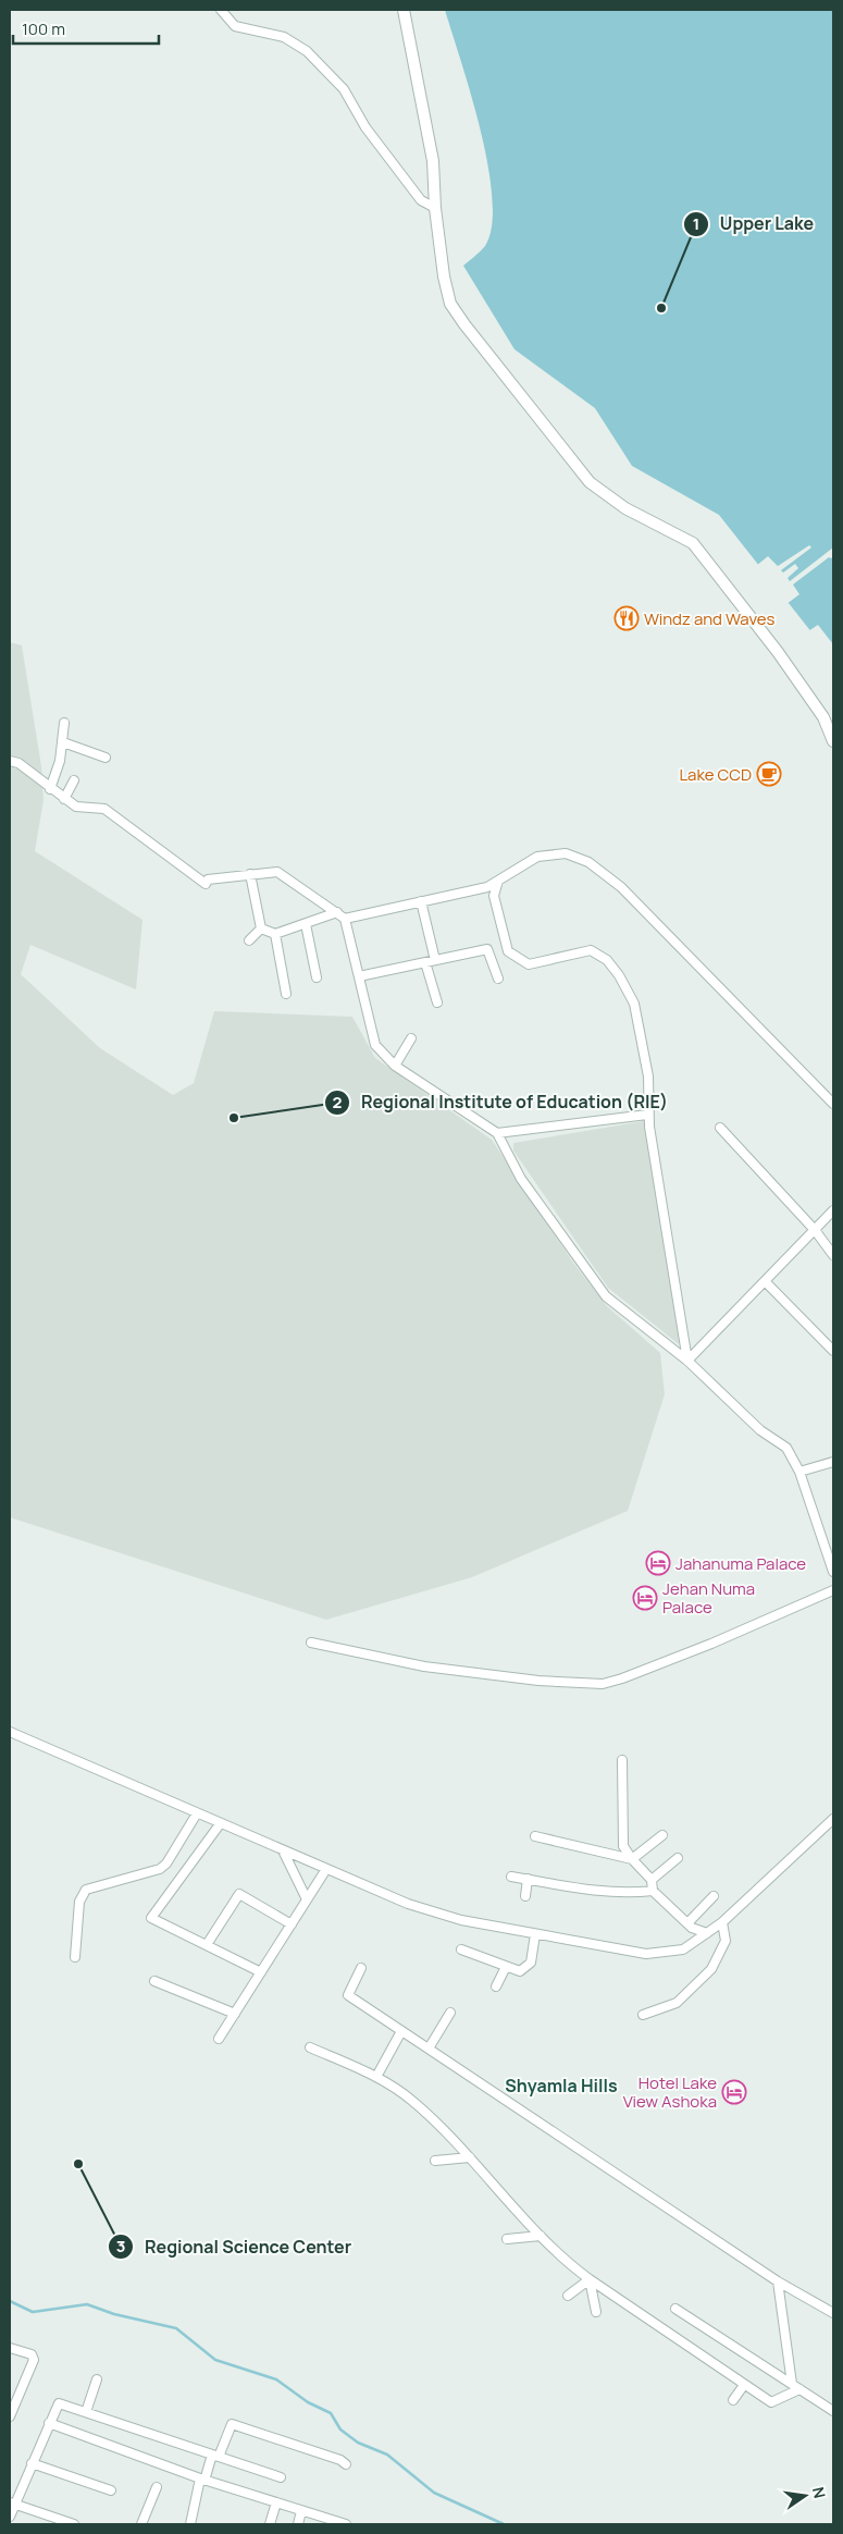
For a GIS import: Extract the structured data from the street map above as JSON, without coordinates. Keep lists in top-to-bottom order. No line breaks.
{"districts":["Shyamla Hills"],"places":{"other":["Upper Lake","Regional Institute of Education (RIE)","Regional Science Center"],"restaurant":["Windz and Waves"],"cafe":["Lake CCD"],"hotel":["Jahanuma Palace","Jehan Numa Palace","Hotel Lake View Ashoka"]},"scale_bar":"100 m","north":"right"}
